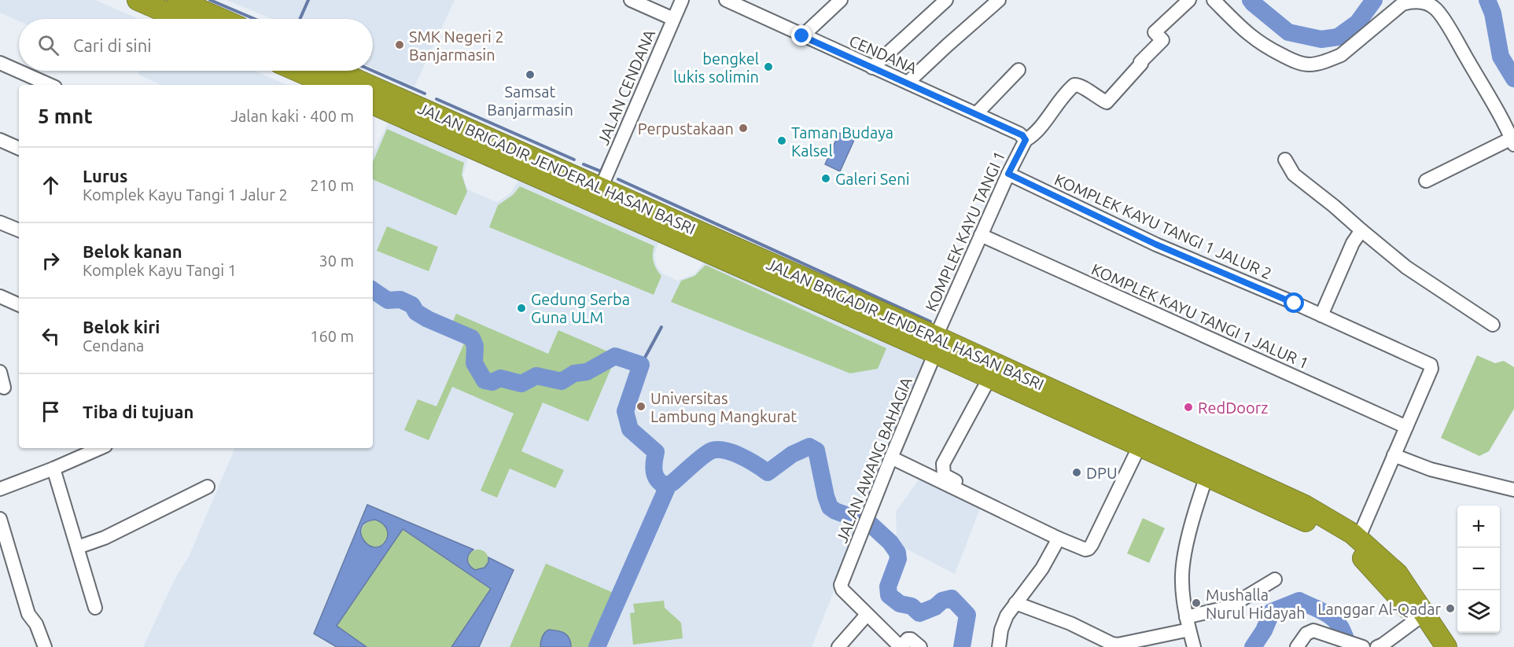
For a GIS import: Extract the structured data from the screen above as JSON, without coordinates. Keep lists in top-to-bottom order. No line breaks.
{"streets":{"highway":["JALAN BRIGADIR JENDERAL HASAN BASRI"],"street":["CENDANA","JALAN CENDANA","KOMPLEK KAYU TANGI 1 JALUR 2","KOMPLEK KAYU TANGI 1","KOMPLEK KAYU TANGI 1 JALUR 1","JALAN AWANG BAHAGIA"]},"crossings":[["CENDANA","KOMPLEK KAYU TANGI 1"],["JALAN CENDANA","JALAN BRIGADIR JENDERAL HASAN BASRI"],["JALAN BRIGADIR JENDERAL HASAN BASRI","KOMPLEK KAYU TANGI 1"],["JALAN BRIGADIR JENDERAL HASAN BASRI","JALAN AWANG BAHAGIA"],["KOMPLEK KAYU TANGI 1 JALUR 2","KOMPLEK KAYU TANGI 1"],["KOMPLEK KAYU TANGI 1 JALUR 2","KOMPLEK KAYU TANGI 1 JALUR 1"],["KOMPLEK KAYU TANGI 1","KOMPLEK KAYU TANGI 1 JALUR 1"],["KOMPLEK KAYU TANGI 1","JALAN AWANG BAHAGIA"]],"places":["SMK Negeri 2 Banjarmasin","bengkel lukis solimin","Samsat Banjarmasin","Perpustakaan","Taman Budaya Kalsel","Galeri Seni","Gedung Serba Guna ULM","Universitas Lambung Mangkurat","RedDoorz","DPU","Mushalla Nurul Hidayah","Langgar Al-Qadar"],"page":{"search":"Cari di sini","heading":["5 mnt","Jalan kaki · 400 m"],"list":[["Lurus","Komplek Kayu Tangi 1 Jalur 2","210 m"],["Belok kanan","Komplek Kayu Tangi 1","30 m"],["Belok kiri","Cendana","160 m"],"Tiba di tujuan"],"map_buttons":["+","−"]}}
